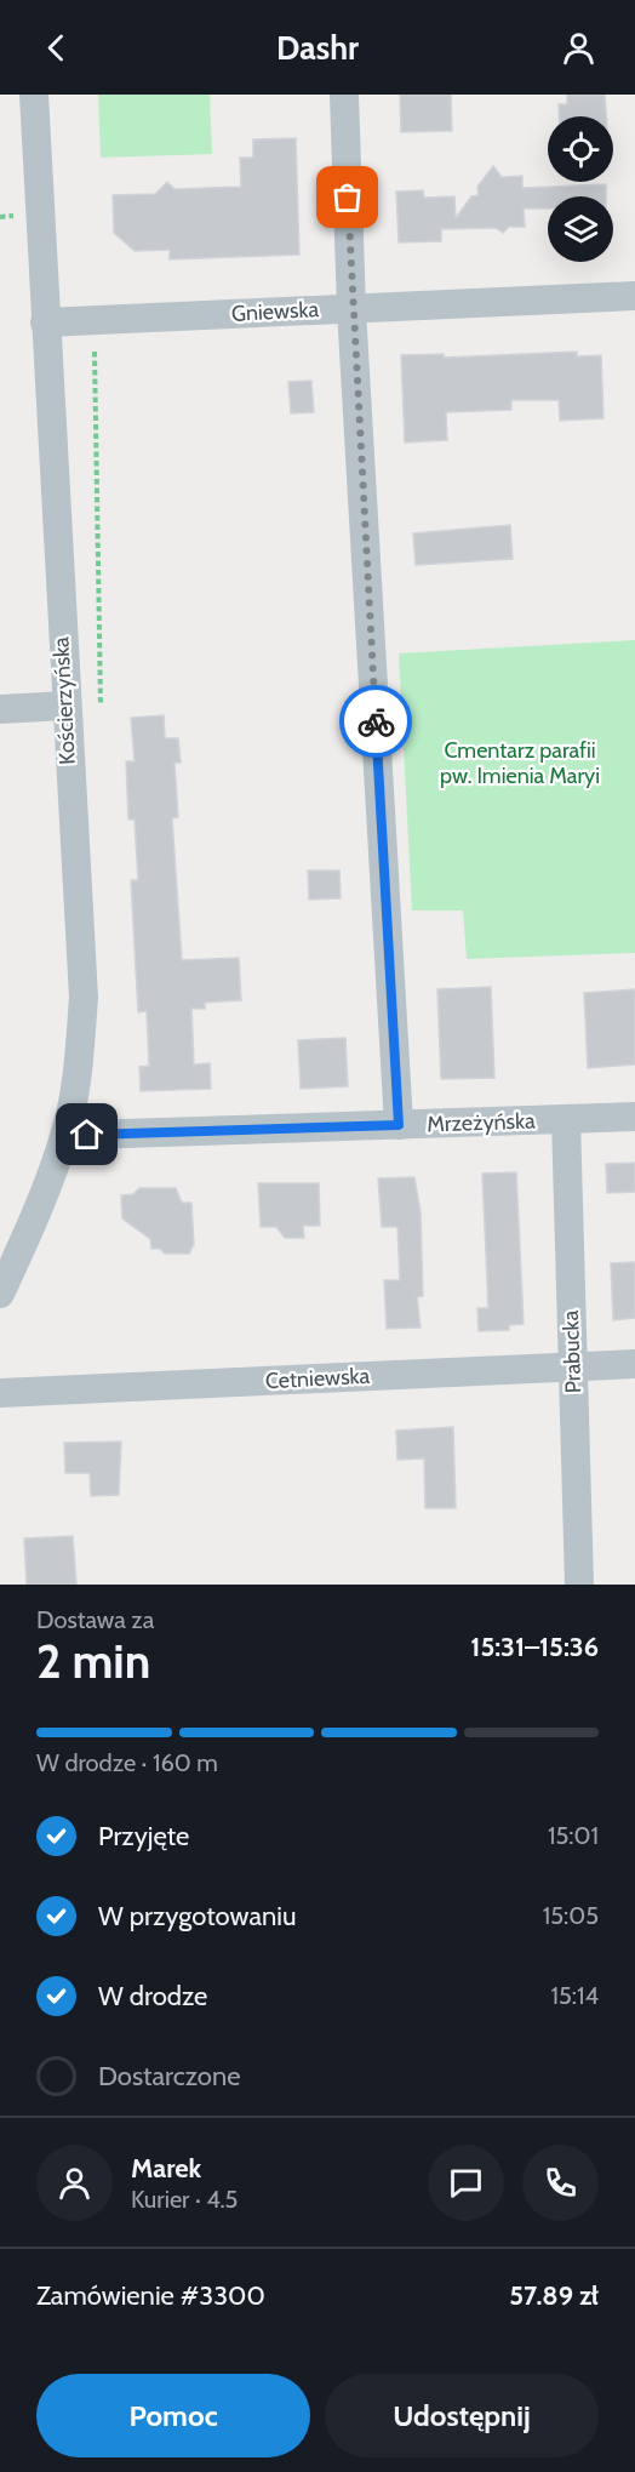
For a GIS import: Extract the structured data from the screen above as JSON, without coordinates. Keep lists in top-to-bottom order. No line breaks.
{"streets":{"street":["Gniewska","Kościerzyńska","Mrzeżyńska","Prabucka","Cetniewska"]},"crossings":[["Gniewska","Kościerzyńska"],["Kościerzyńska","Mrzeżyńska"],["Mrzeżyńska","Prabucka"],["Prabucka","Cetniewska"]],"parks":["Cmentarz parafii pw. Imienia Maryi"],"page":{"header":"Dashr","heading":["2 min","Dostawa za","15:31–15:36"],"panel":["Marek","Kurier · 4.5","Zamówienie #3300","57.89 zł"],"bar":"W drodze · 160 m","list":[["Przyjęte","15:01"],["W przygotowaniu","15:05"],["W drodze","15:14"],"Dostarczone"],"buttons":["Pomoc","Udostępnij"]}}
